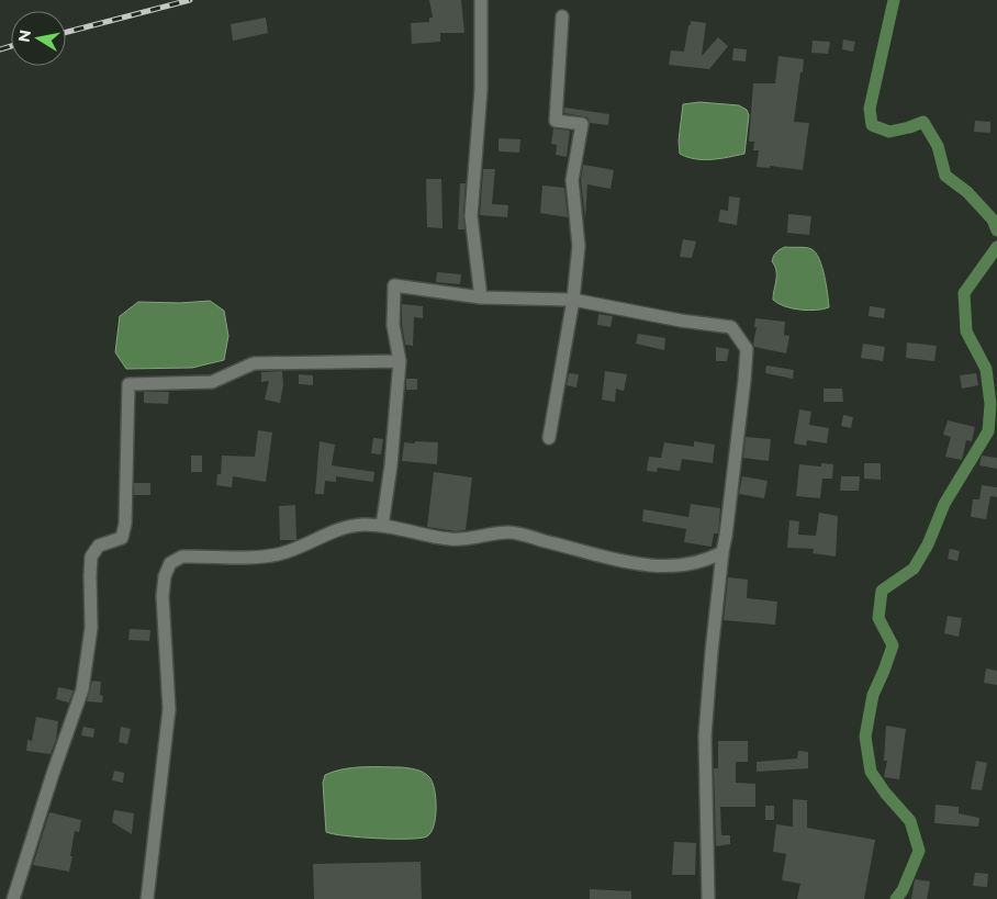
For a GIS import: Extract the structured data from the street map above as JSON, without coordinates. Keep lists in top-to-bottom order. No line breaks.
{"north":"left"}
